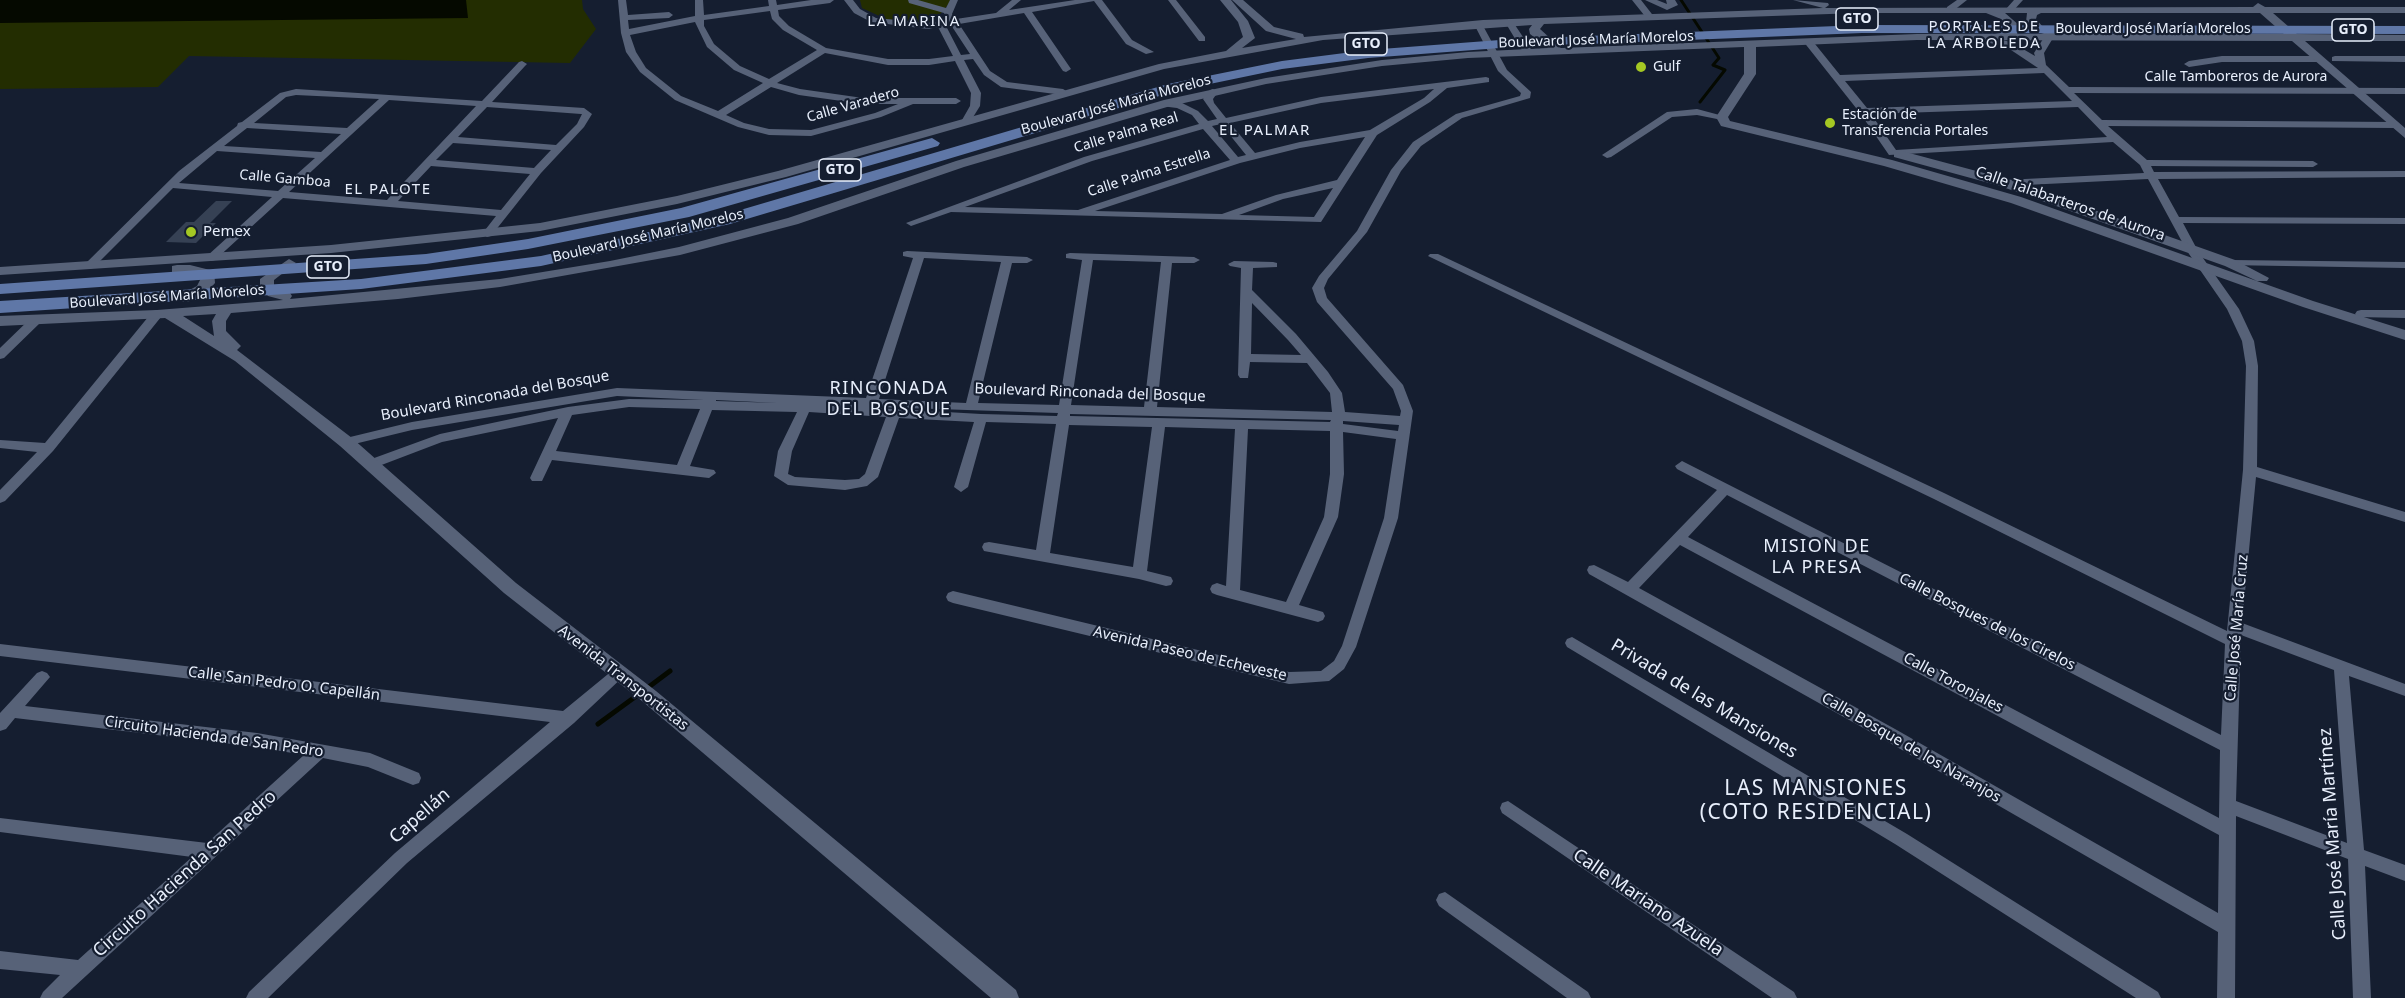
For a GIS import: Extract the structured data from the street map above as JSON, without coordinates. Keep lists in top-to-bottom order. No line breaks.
{"streets":{"main road":["GTO","Boulevard José María Morelos"],"street":["Calle Tamboreros de Aurora","Calle Varadero","Calle Palma Real","Calle Palma Estrella","Calle Gamboa","Calle Talabarteros de Aurora","Boulevard Rinconada del Bosque","Calle Bosques de los Cirelos","Calle José María Cruz","Avenida Paseo de Echeveste","Avenida Transportistas","Calle Toronjales","Calle San Pedro O. Capellán","Privada de las Mansiones","Circuito Hacienda de San Pedro","Calle Bosque de los Naranjos","Capellán","Calle José María Martínez","Circuito Hacienda San Pedro","Calle Mariano Azuela"]},"crossings":[["Boulevard José María Morelos","Calle José María Cruz"],["Boulevard José María Morelos","Avenida Paseo de Echeveste"],["Boulevard José María Morelos","Avenida Transportistas"],["Calle Tamboreros de Aurora","Calle José María Cruz"],["Calle Talabarteros de Aurora","Calle José María Cruz"],["Boulevard Rinconada del Bosque","Avenida Paseo de Echeveste"],["Boulevard Rinconada del Bosque","Avenida Transportistas"],["Calle Bosques de los Cirelos","Calle José María Cruz"],["Calle José María Cruz","Calle Toronjales"],["Calle José María Cruz","Calle Bosque de los Naranjos"],["Avenida Transportistas","Capellán"],["Calle San Pedro O. Capellán","Capellán"],["Circuito Hacienda de San Pedro","Circuito Hacienda San Pedro"]],"districts":["LA MARINA","PORTALES DE LA ARBOLEDA","EL PALMAR","EL PALOTE","RINCONADA DEL BOSQUE","MISION DE LA PRESA","LAS MANSIONES (COTO RESIDENCIAL)"],"places":["Gulf","Estación de Transferencia Portales","Pemex"]}
